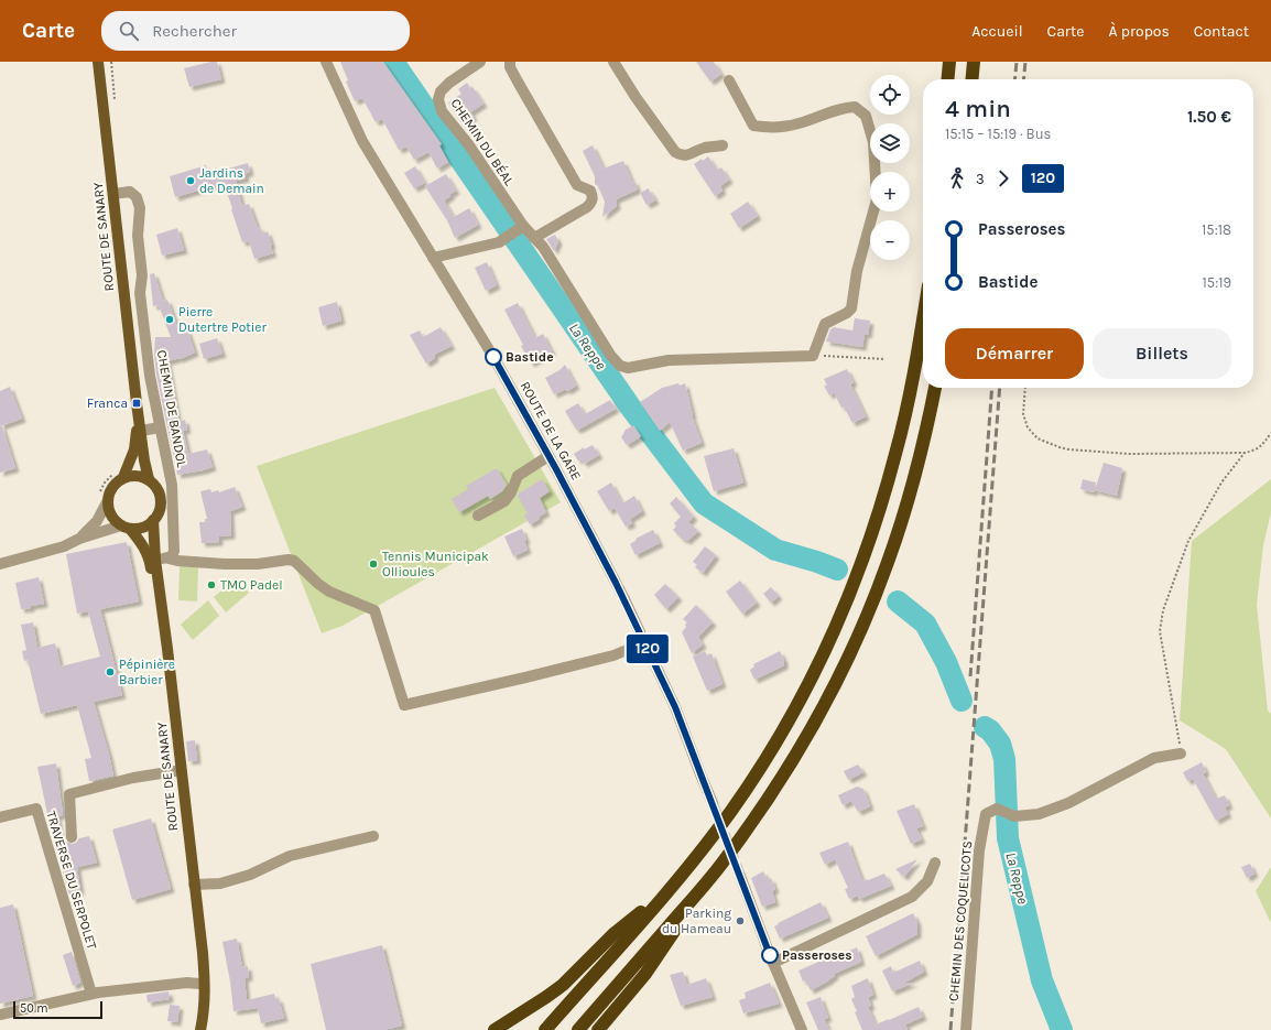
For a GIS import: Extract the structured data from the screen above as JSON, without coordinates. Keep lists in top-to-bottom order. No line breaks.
{"streets":{"main road":["ROUTE DE SANARY"],"street":["CHEMIN DU BÉAL","CHEMIN DE BANDOL","ROUTE DE LA GARE","TRAVERSE DU SERPOLET","CHEMIN DES COQUELICOTS"]},"crossings":[["ROUTE DE SANARY","CHEMIN DE BANDOL"]],"water":["La Reppe"],"places":{"other":["Jardins de Demain","Pierre Dutertre Potier","Bastide","Tennis Municipak Ollioules","TMO Padel","Pépinière Barbier","Parking du Hameau","Passeroses"],"transit":["Franca"]},"lines":["bus line 120"],"scale_bar":"50 m","page":{"header":"Carte","search":"Rechercher","nav":["Accueil","Carte","À propos","Contact"],"on_map":"120","map_buttons":["+","−"],"heading":["4 min","15:15 – 15:19 · Bus","1.50 €"],"legs":["3","120"],"list":[{"name":"Passeroses","value":"15:18"},{"name":"Bastide","value":"15:19"}],"buttons":["Démarrer","Billets"],"scale":"50 m"}}
